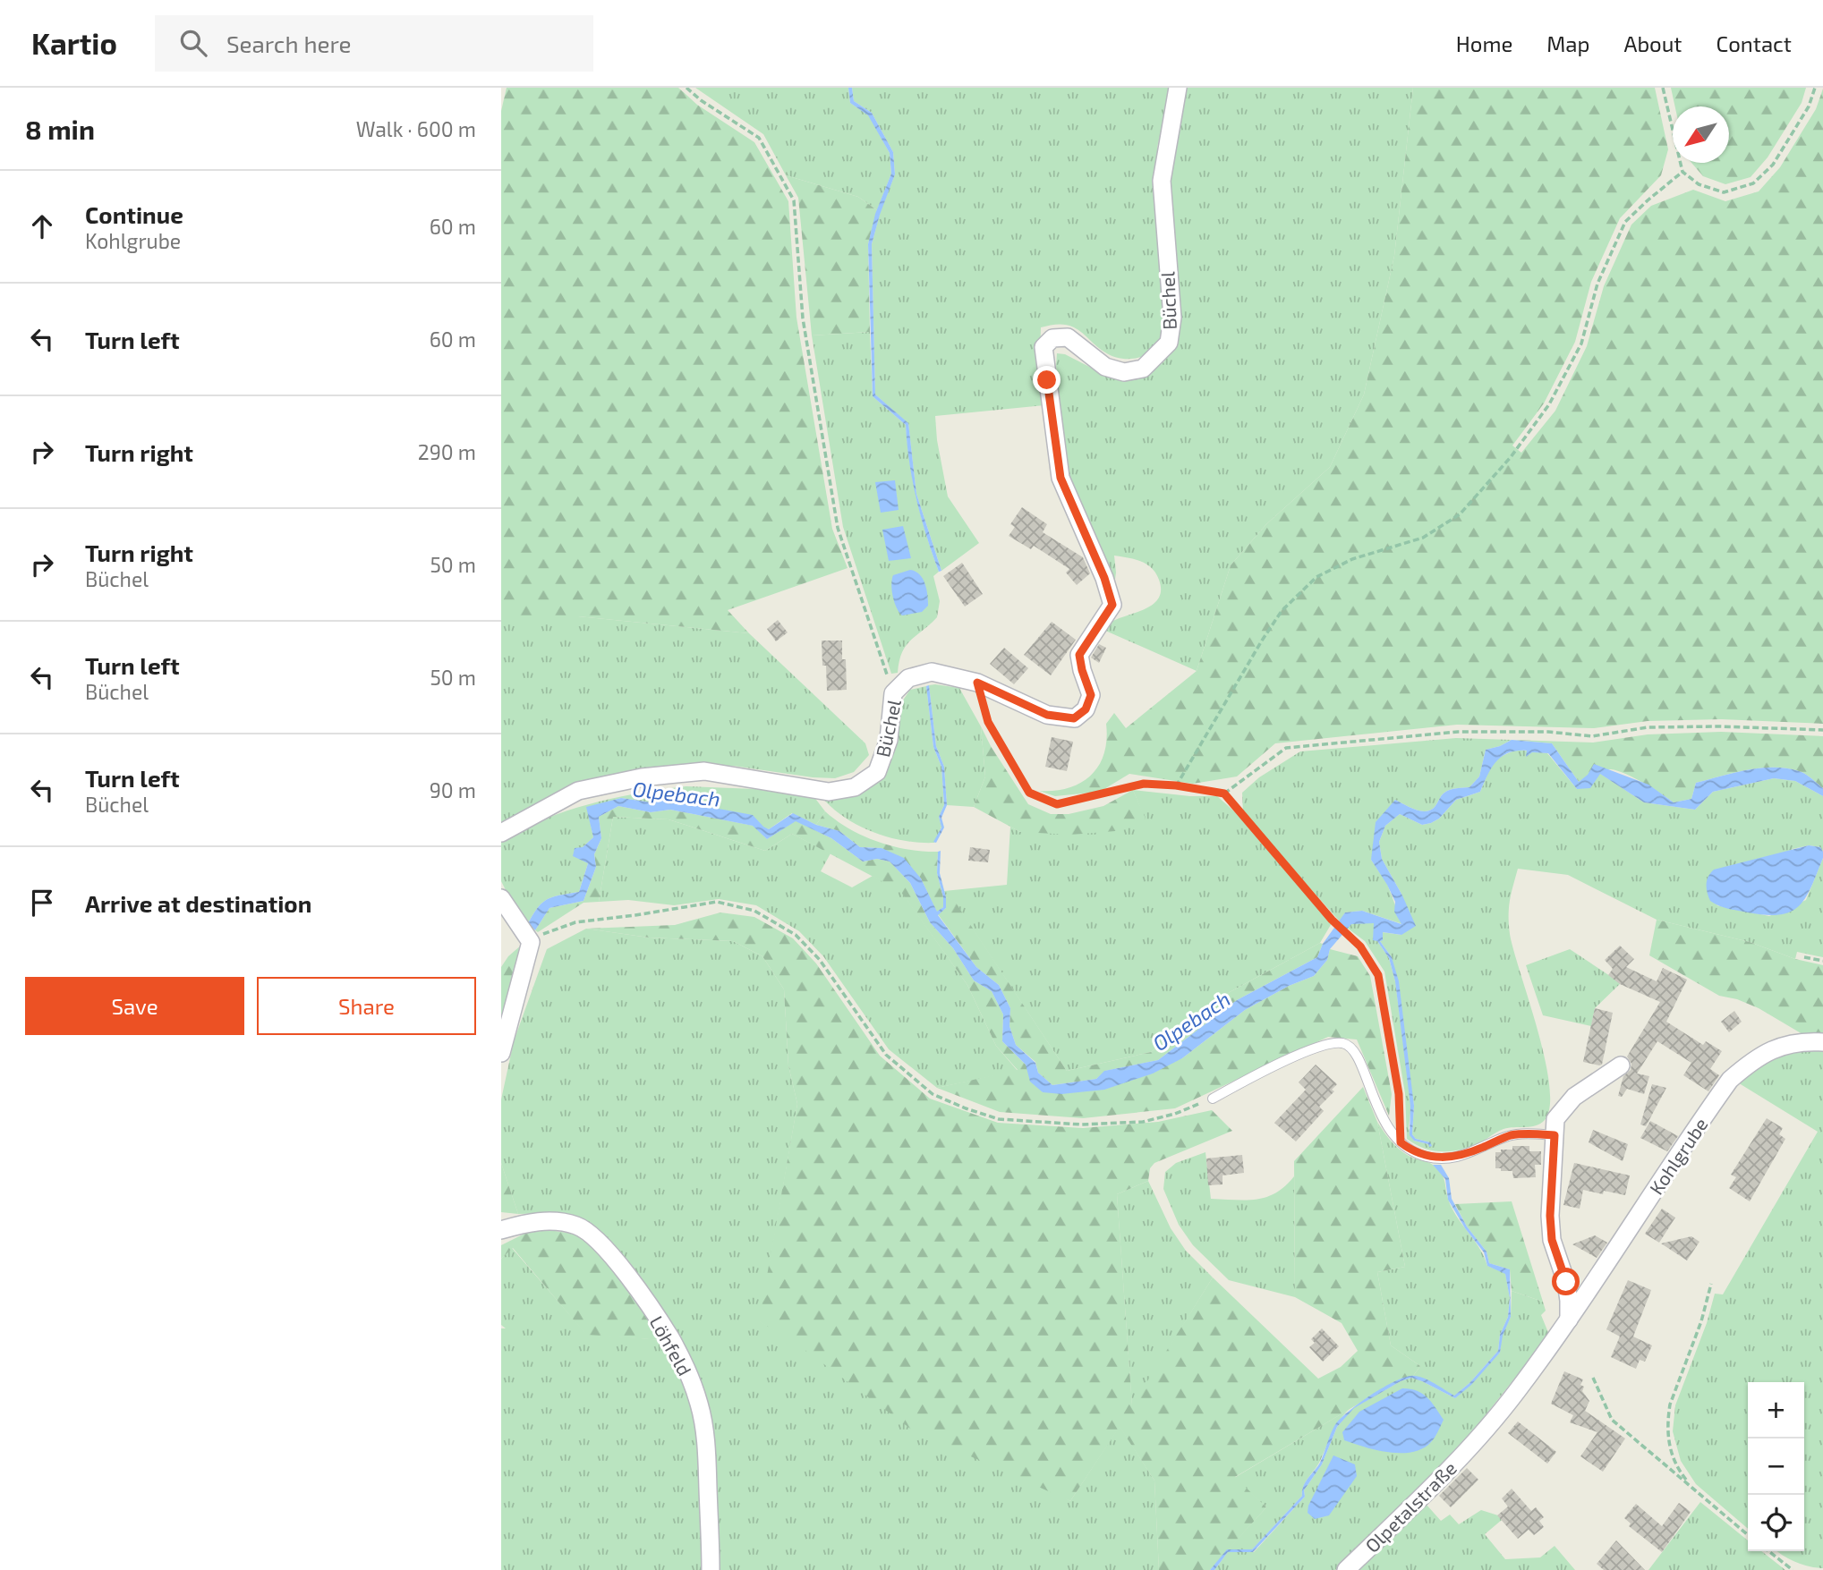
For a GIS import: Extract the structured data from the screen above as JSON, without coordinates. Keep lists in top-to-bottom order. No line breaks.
{"streets":{"street":["Büchel","Kohlgrube","Löhfeld","Olpetalstraße"]},"crossings":[["Kohlgrube","Olpetalstraße"]],"water":["Olpebach"],"north":"bottom left","page":{"header":"Kartio","search":"Search here","nav":["Home","Map","About","Contact"],"heading":["8 min","Walk · 600 m"],"list":[["Continue","Kohlgrube","60 m"],["Turn left","60 m"],["Turn right","290 m"],["Turn right","Büchel","50 m"],["Turn left","Büchel","50 m"],["Turn left","Büchel","90 m"],"Arrive at destination"],"buttons":["Save","Share"],"map_buttons":["+","−"]}}
